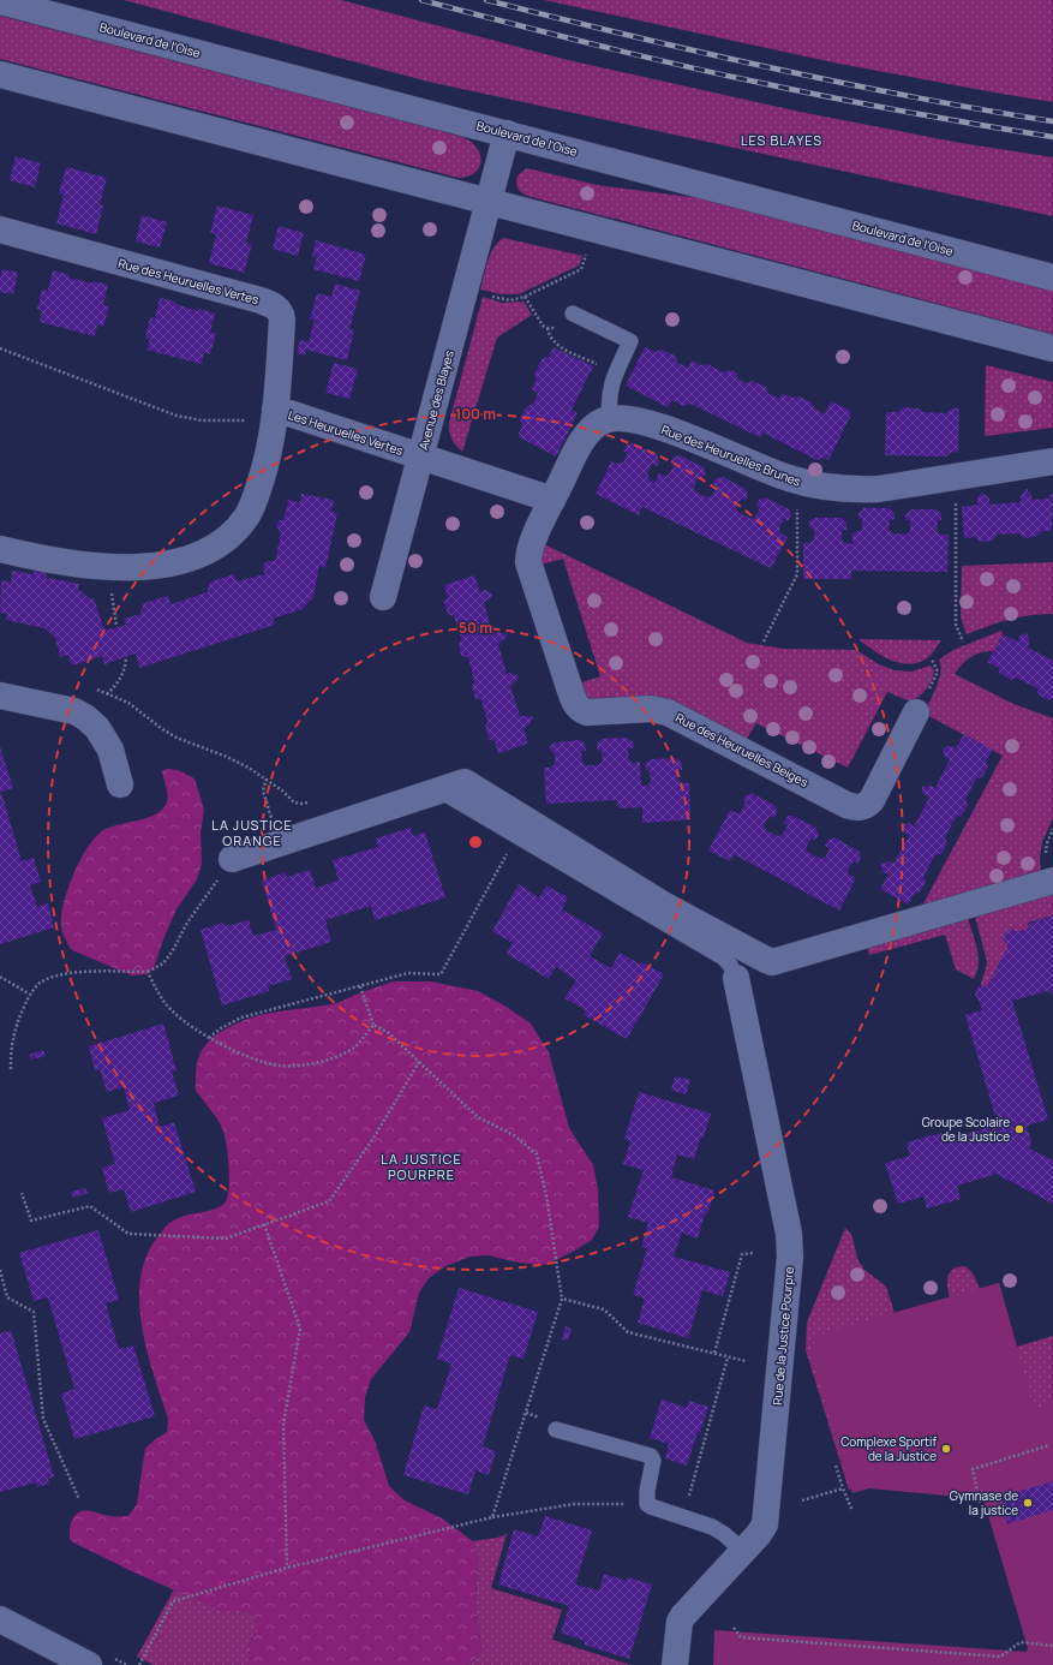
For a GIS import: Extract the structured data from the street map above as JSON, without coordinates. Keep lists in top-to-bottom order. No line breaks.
{"streets":{"street":["Boulevard de l'Oise","Rue des Heuruelles Vertes","Avenue des Blayes","Les Heuruelles Vertes","Rue des Heuruelles Brunes","Rue des Heuruelles Beiges","Rue de la Justice Pourpre"]},"crossings":[["Boulevard de l'Oise","Avenue des Blayes"],["Rue des Heuruelles Vertes","Les Heuruelles Vertes"],["Avenue des Blayes","Les Heuruelles Vertes"],["Les Heuruelles Vertes","Rue des Heuruelles Beiges"]],"districts":["LES BLAYES","LA JUSTICE ORANGE","LA JUSTICE POURPRE"],"places":["Groupe Scolaire de la Justice","Complexe Sportif de la Justice","Gymnase de la justice"],"rings":["100 m","50 m"]}
